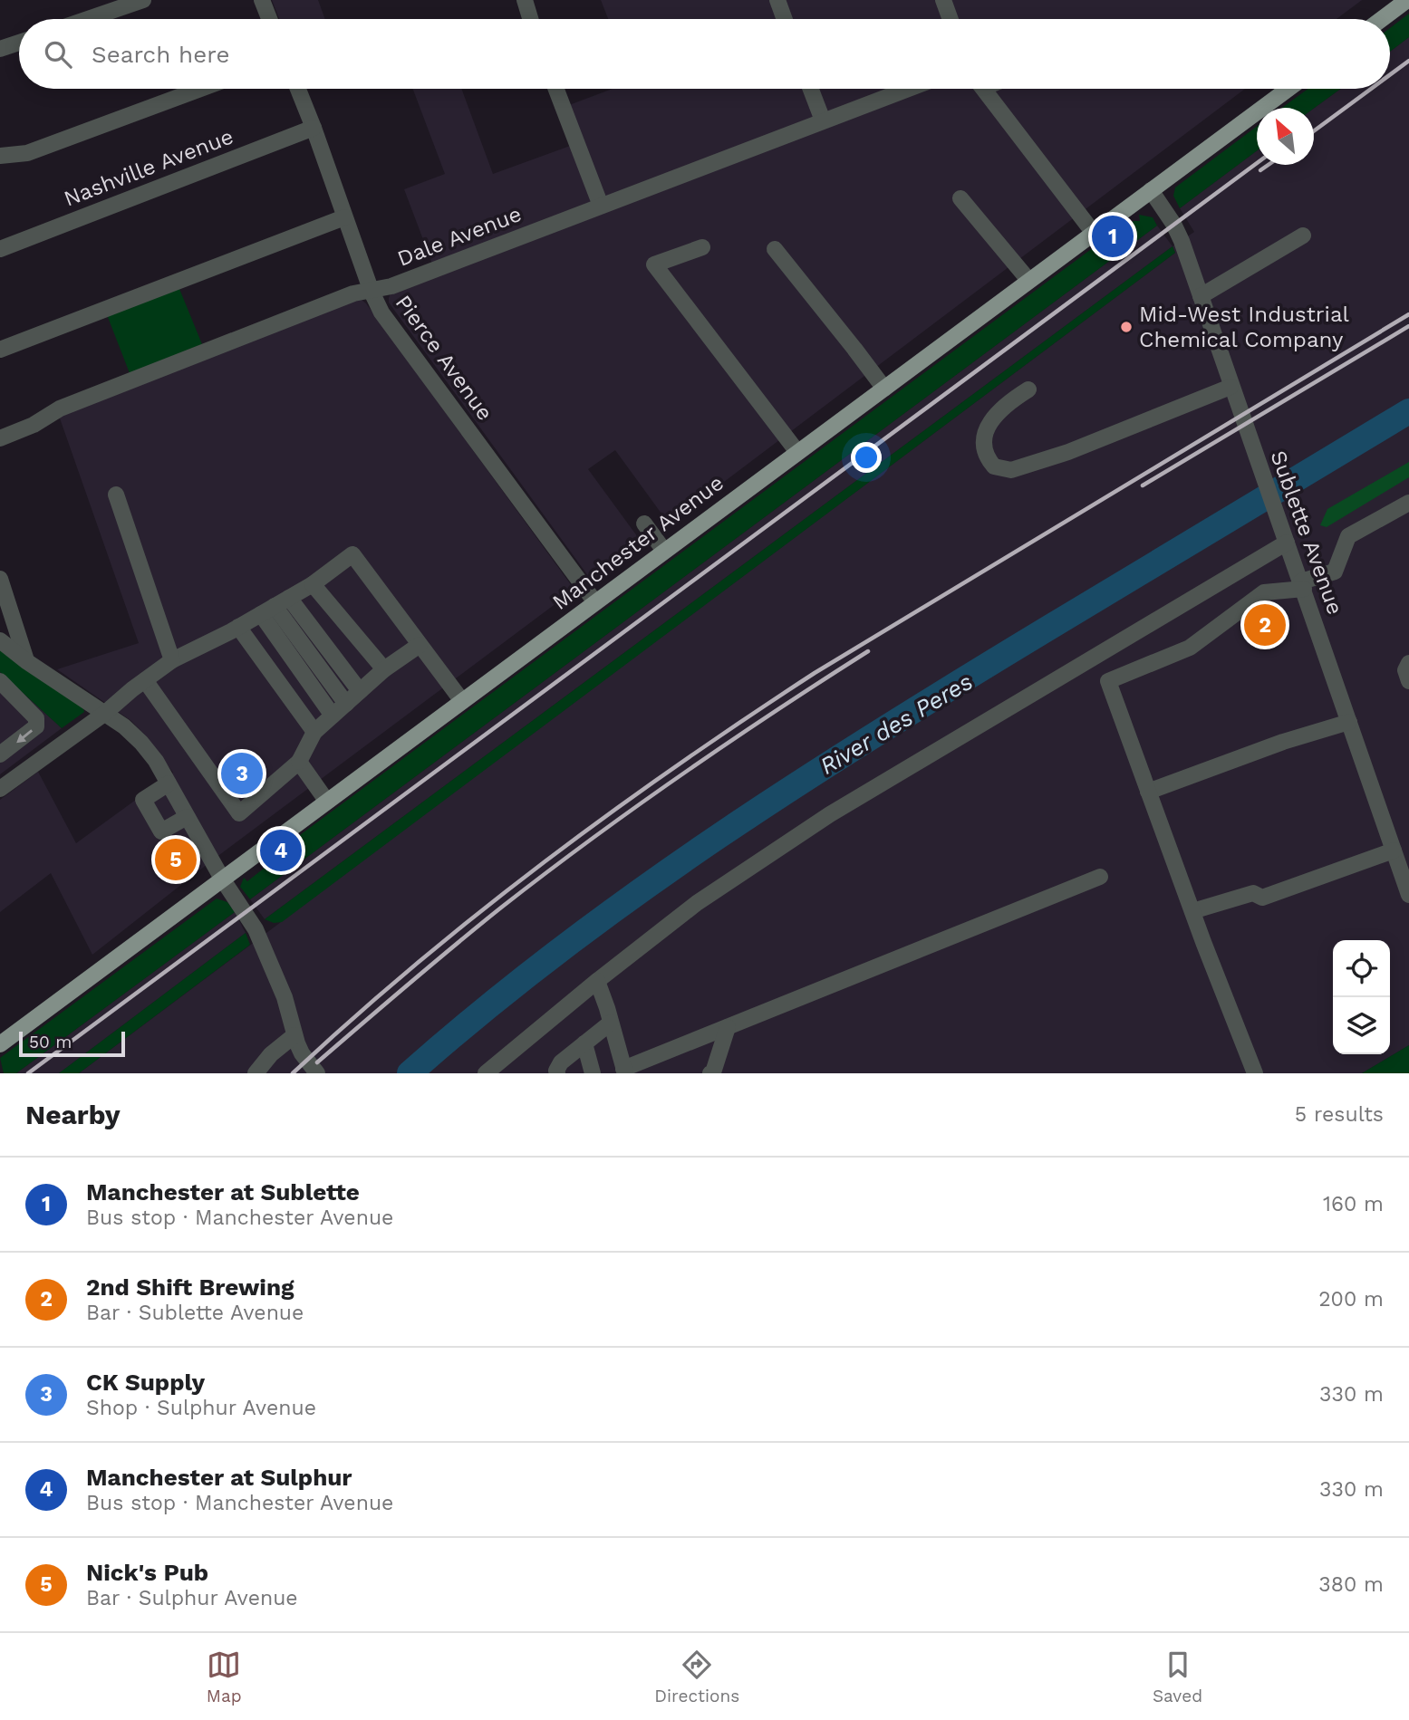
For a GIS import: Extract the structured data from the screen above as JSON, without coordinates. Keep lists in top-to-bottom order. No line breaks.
{"streets":{"main road":["Manchester Avenue"],"street":["Nashville Avenue","Dale Avenue","Pierce Avenue","Sublette Avenue"]},"crossings":[["Nashville Avenue","Pierce Avenue"],["Dale Avenue","Pierce Avenue"],["Pierce Avenue","Manchester Avenue"],["Sublette Avenue","Manchester Avenue"]],"water":["River des Peres"],"places":["Mid-West Industrial Chemical Company"],"scale_bar":"50 m","north":"top left","page":{"search":"Search here","pins":["1","2","3","4","5"],"scale":"50 m","heading":["Nearby","5 results"],"list":[{"mark":"1","name":"Manchester at Sublette","note":"Bus stop · Manchester Avenue","value":"160 m"},{"mark":"2","name":"2nd Shift Brewing","note":"Bar · Sublette Avenue","value":"200 m"},{"mark":"3","name":"CK Supply","note":"Shop · Sulphur Avenue","value":"330 m"},{"mark":"4","name":"Manchester at Sulphur","note":"Bus stop · Manchester Avenue","value":"330 m"},{"mark":"5","name":"Nick's Pub","note":"Bar · Sulphur Avenue","value":"380 m"}],"nav":["Map","Directions","Saved"]}}
